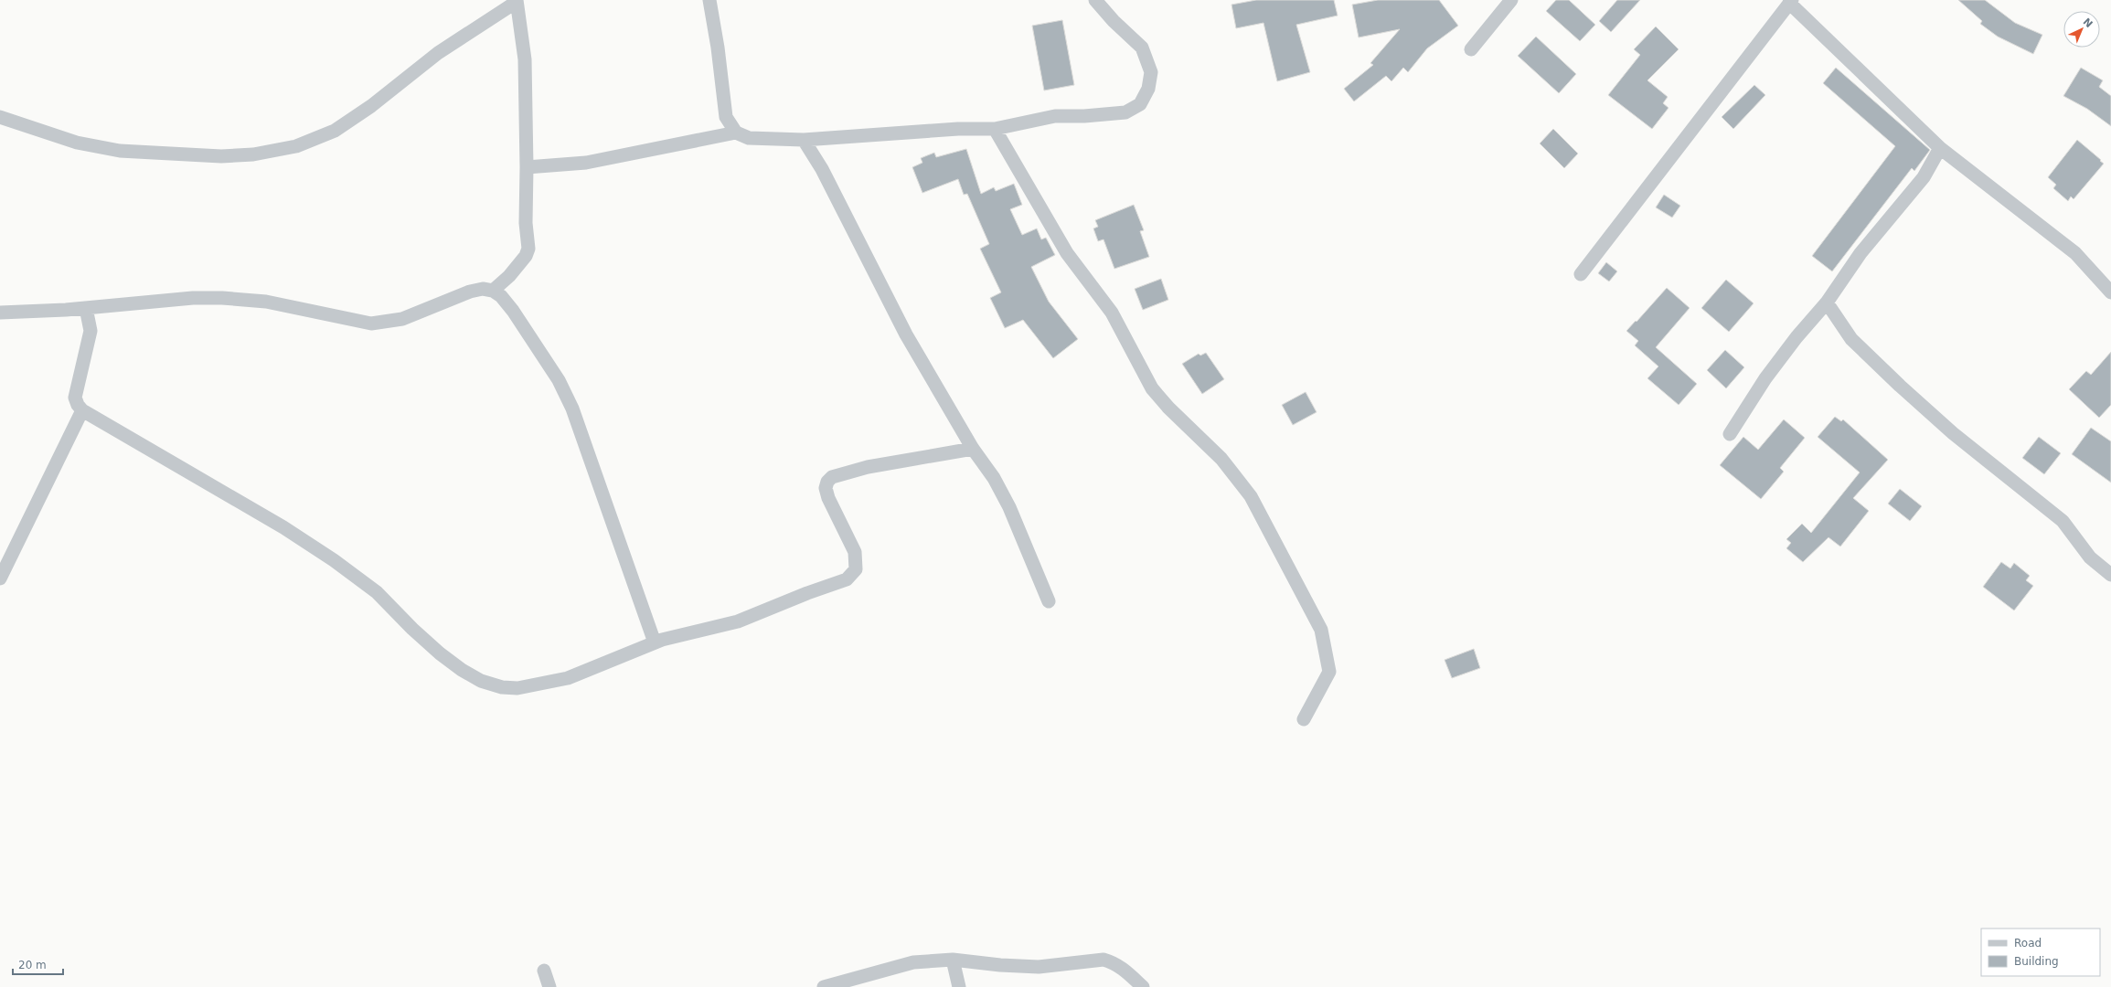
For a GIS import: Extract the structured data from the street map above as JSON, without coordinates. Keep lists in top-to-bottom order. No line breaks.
{"legend":["Road","Building"],"scale_bar":"20 m","north":"top right"}
